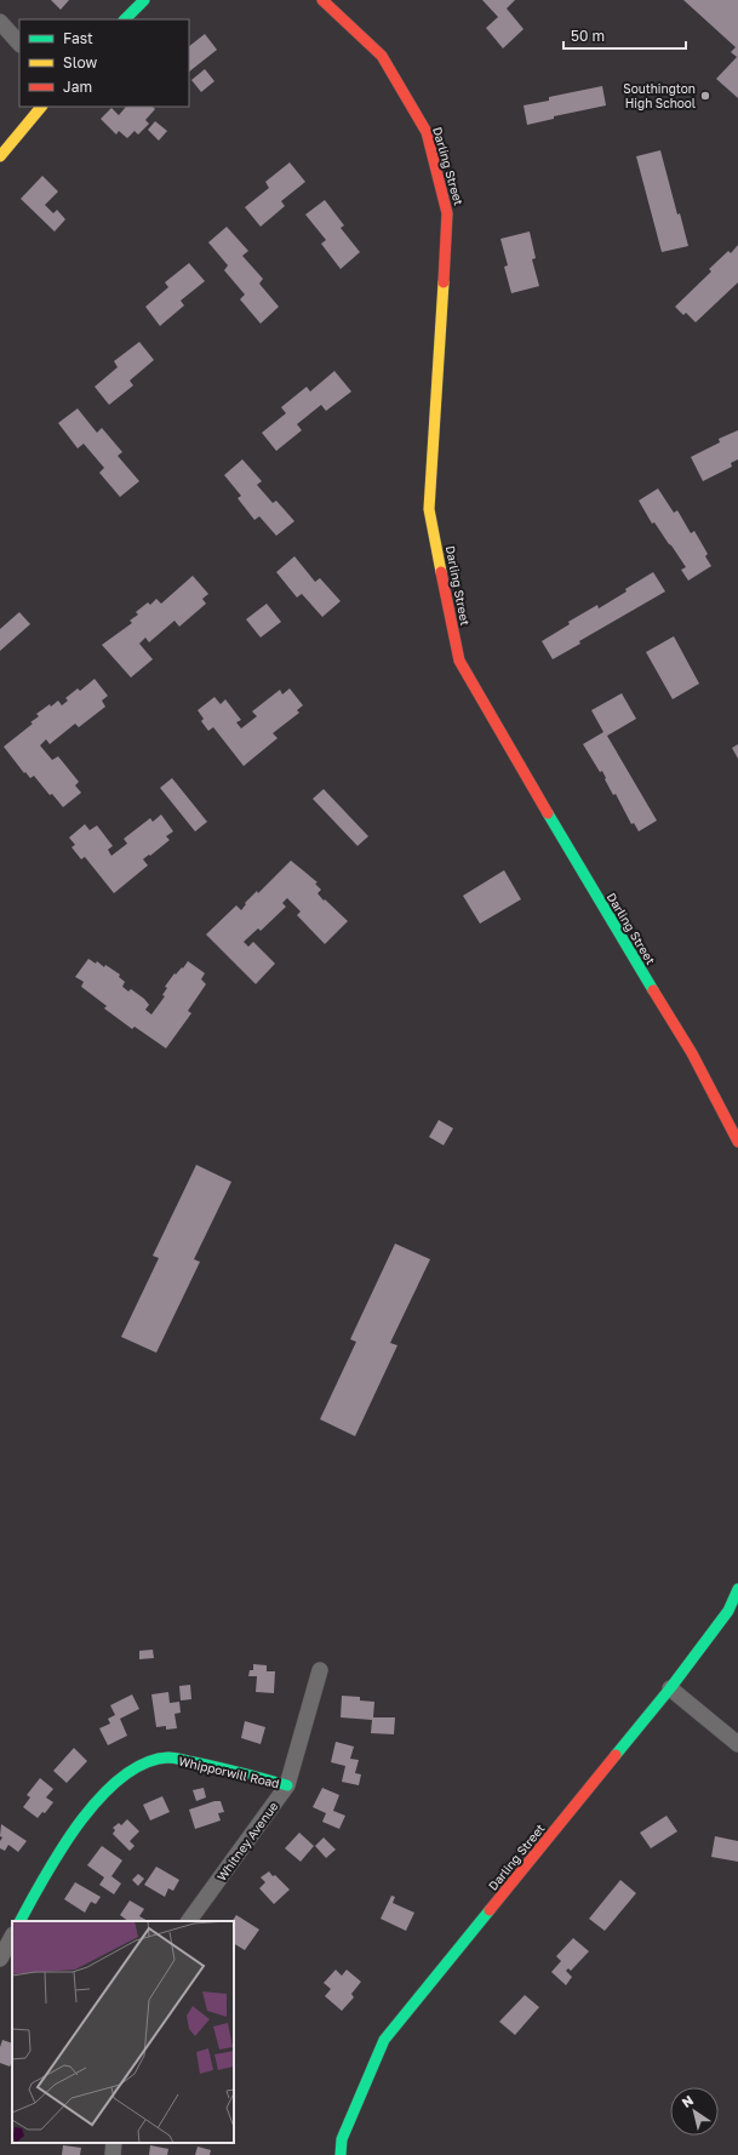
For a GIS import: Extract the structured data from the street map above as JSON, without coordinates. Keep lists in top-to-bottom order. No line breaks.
{"streets":{"street":["Darling Street","Whipporwill Road","Whitney Avenue"]},"crossings":[["Whipporwill Road","Whitney Avenue"]],"places":["Southington High School"],"legend":["Fast","Slow","Jam"],"scale_bar":"50 m","north":"top left"}
